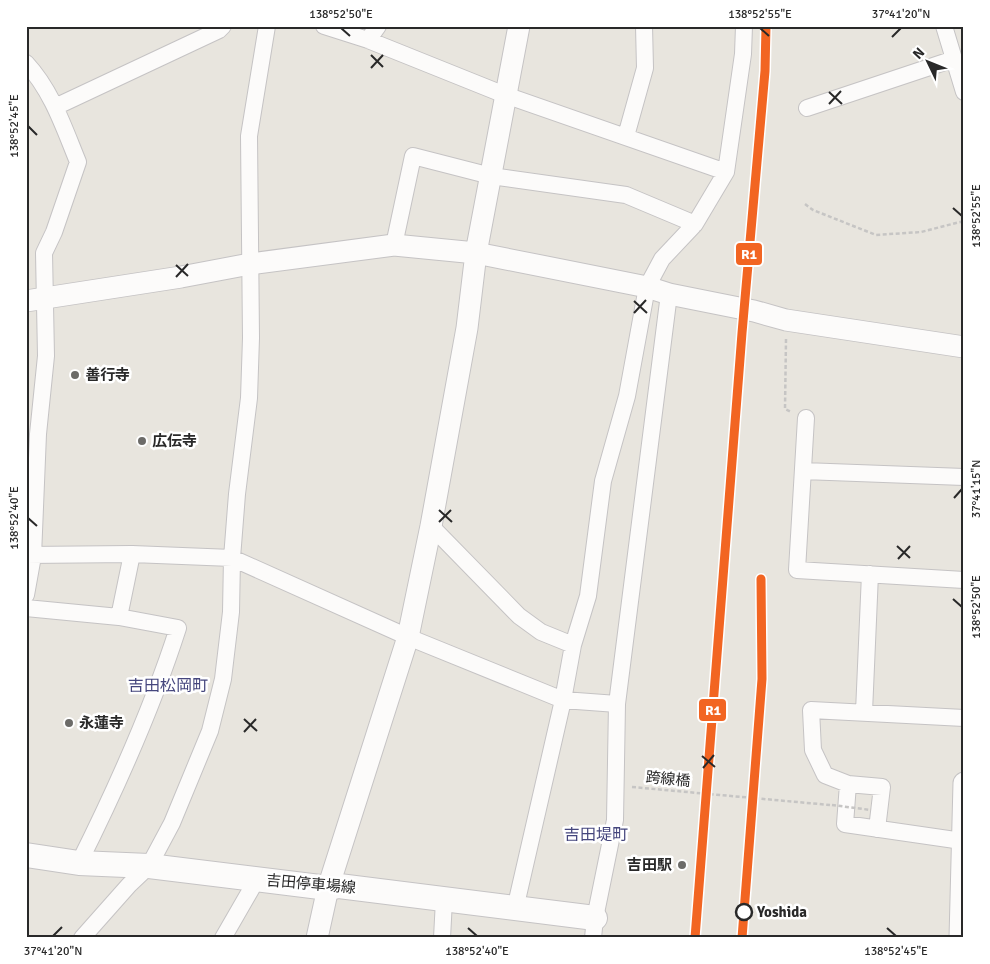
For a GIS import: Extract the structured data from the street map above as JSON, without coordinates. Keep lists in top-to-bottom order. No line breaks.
{"streets":{"main road":["吉田停車場線"],"path":["跨線橋"]},"districts":["吉田松岡町","吉田堤町"],"places":["善行寺","広伝寺","永蓮寺","吉田駅","Yoshida"],"lines":["transit line R1"],"north":"top left","coordinates":["138°52'50\"E","138°52'55\"E","37°41'20\"N","138°52'45\"E","37°41'15\"N","138°52'40\"E"]}
